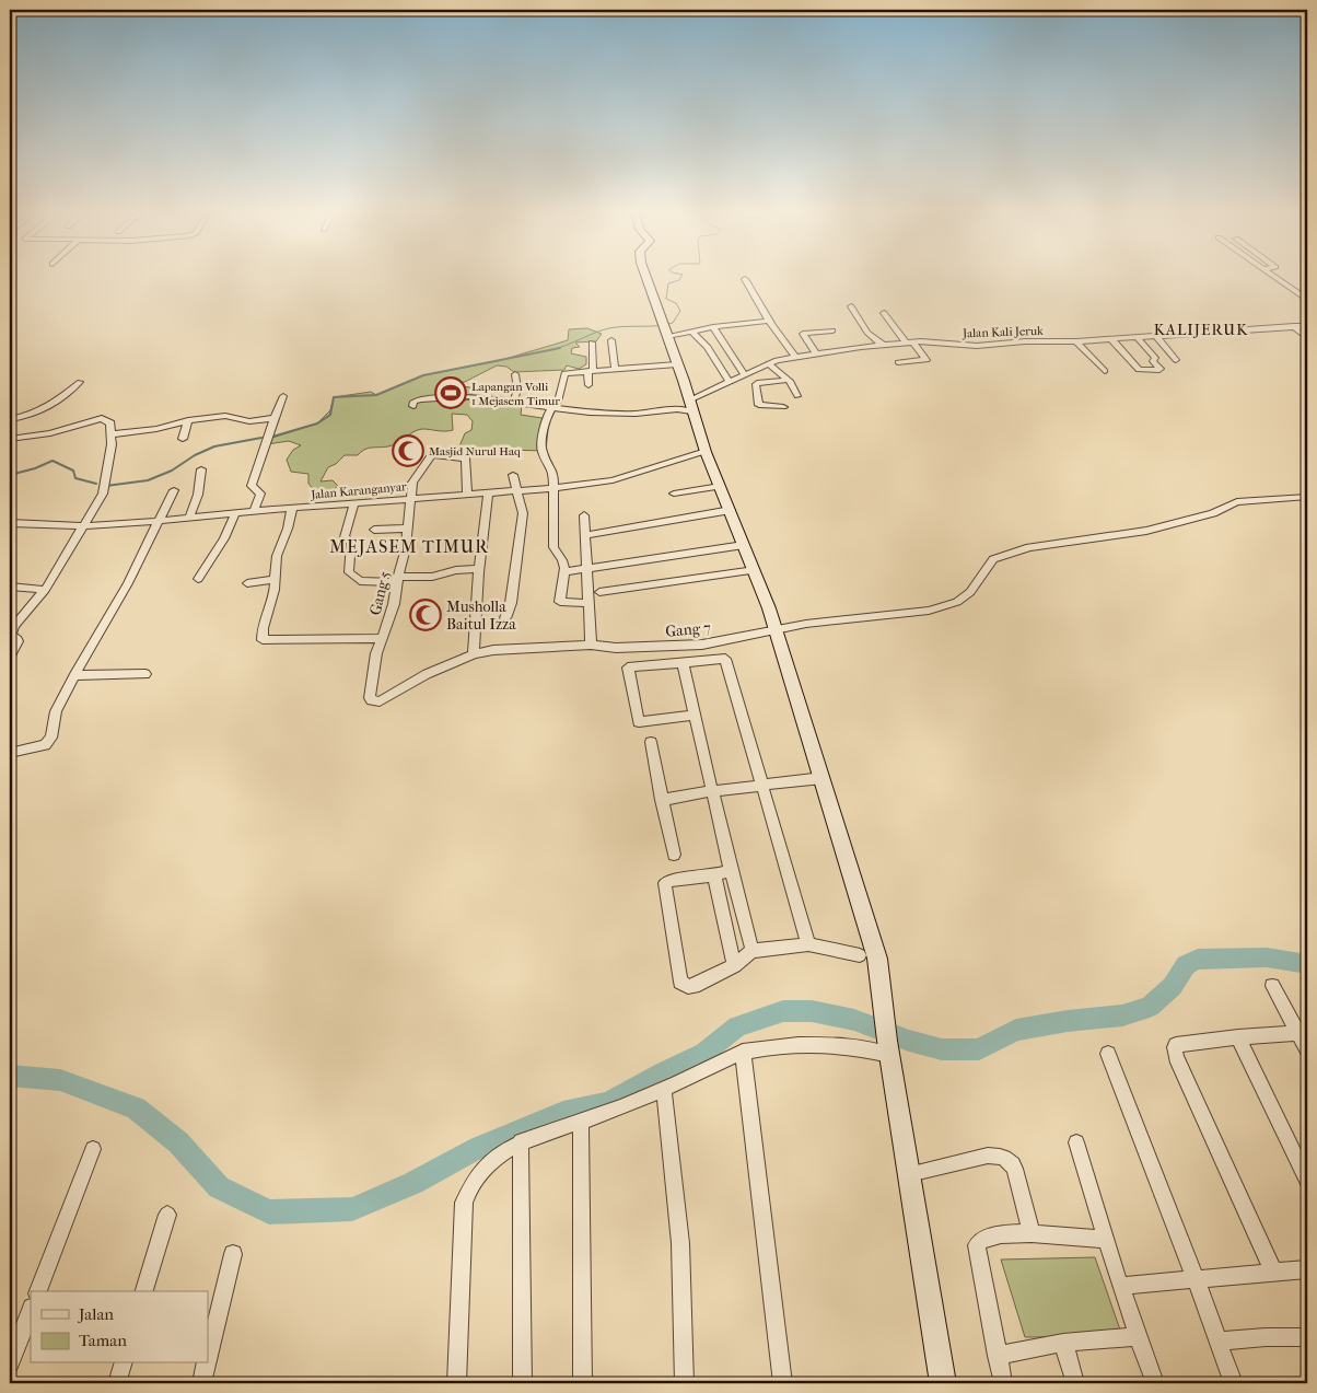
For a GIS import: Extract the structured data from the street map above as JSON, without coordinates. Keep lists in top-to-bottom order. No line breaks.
{"streets":{"street":["Jalan Kali Jeruk","Jalan Karanganyar","Gang 5","Gang 7"]},"crossings":[["Jalan Karanganyar","Gang 5"],["Gang 5","Gang 7"]],"districts":["KALIJERUK","MEJASEM TIMUR"],"places":{"sports":["Lapangan Volli 1 Mejasem Timur"],"mosque":["Masjid Nurul Haq","Musholla Baitul Izza"]},"legend":["Jalan","Taman"]}
